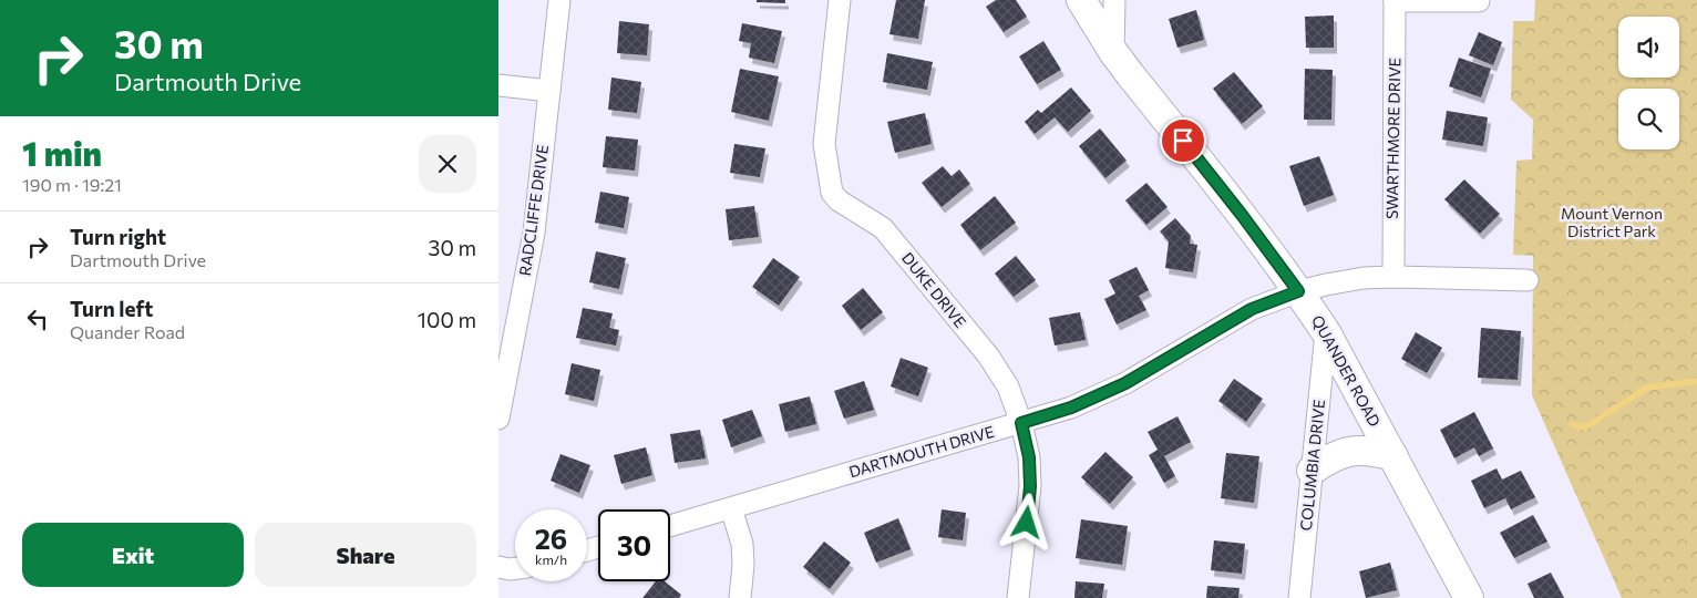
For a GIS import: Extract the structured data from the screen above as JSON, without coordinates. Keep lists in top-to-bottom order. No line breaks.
{"streets":{"street":["SWARTHMORE DRIVE","RADCLIFFE DRIVE","DUKE DRIVE","QUANDER ROAD","DARTMOUTH DRIVE","COLUMBIA DRIVE"]},"crossings":[["SWARTHMORE DRIVE","DARTMOUTH DRIVE"],["DUKE DRIVE","DARTMOUTH DRIVE"],["QUANDER ROAD","DARTMOUTH DRIVE"],["QUANDER ROAD","COLUMBIA DRIVE"]],"parks":["Mount Vernon District Park"],"page":{"turn":["30 m","Dartmouth Drive"],"heading":["1 min","190 m · 19:21"],"list":[{"name":"Turn right","note":"Dartmouth Drive","value":"30 m"},{"name":"Turn left","note":"Quander Road","value":"100 m"}],"speed":"26 km/h","limit":"30","buttons":["Exit","Share"]}}
